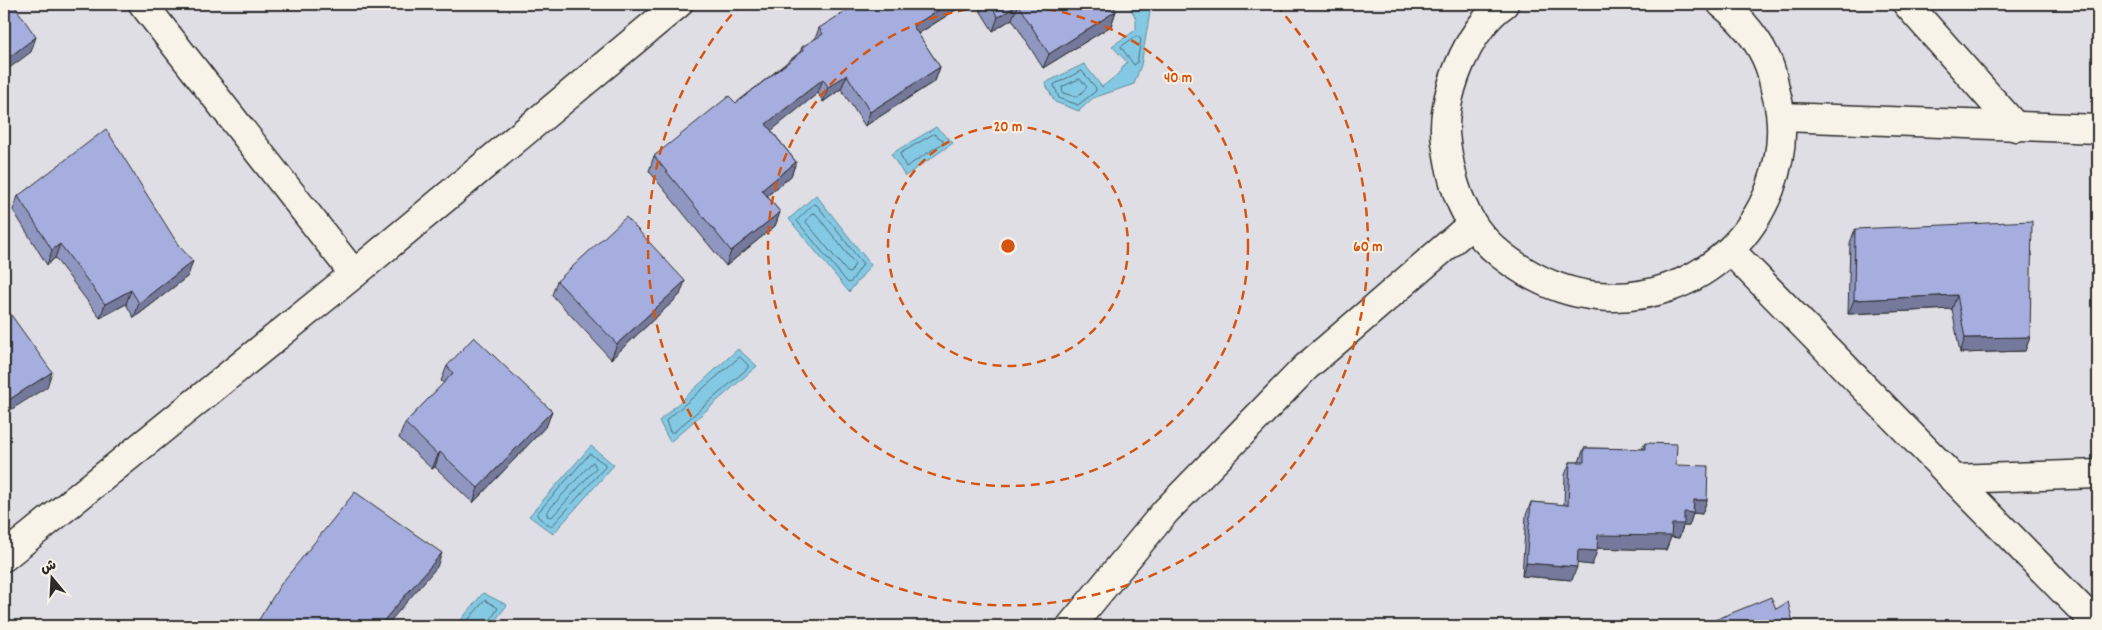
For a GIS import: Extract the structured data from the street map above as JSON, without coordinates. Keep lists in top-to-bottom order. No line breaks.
{"north":"top","rings":["40 m","20 m","60 m"]}
